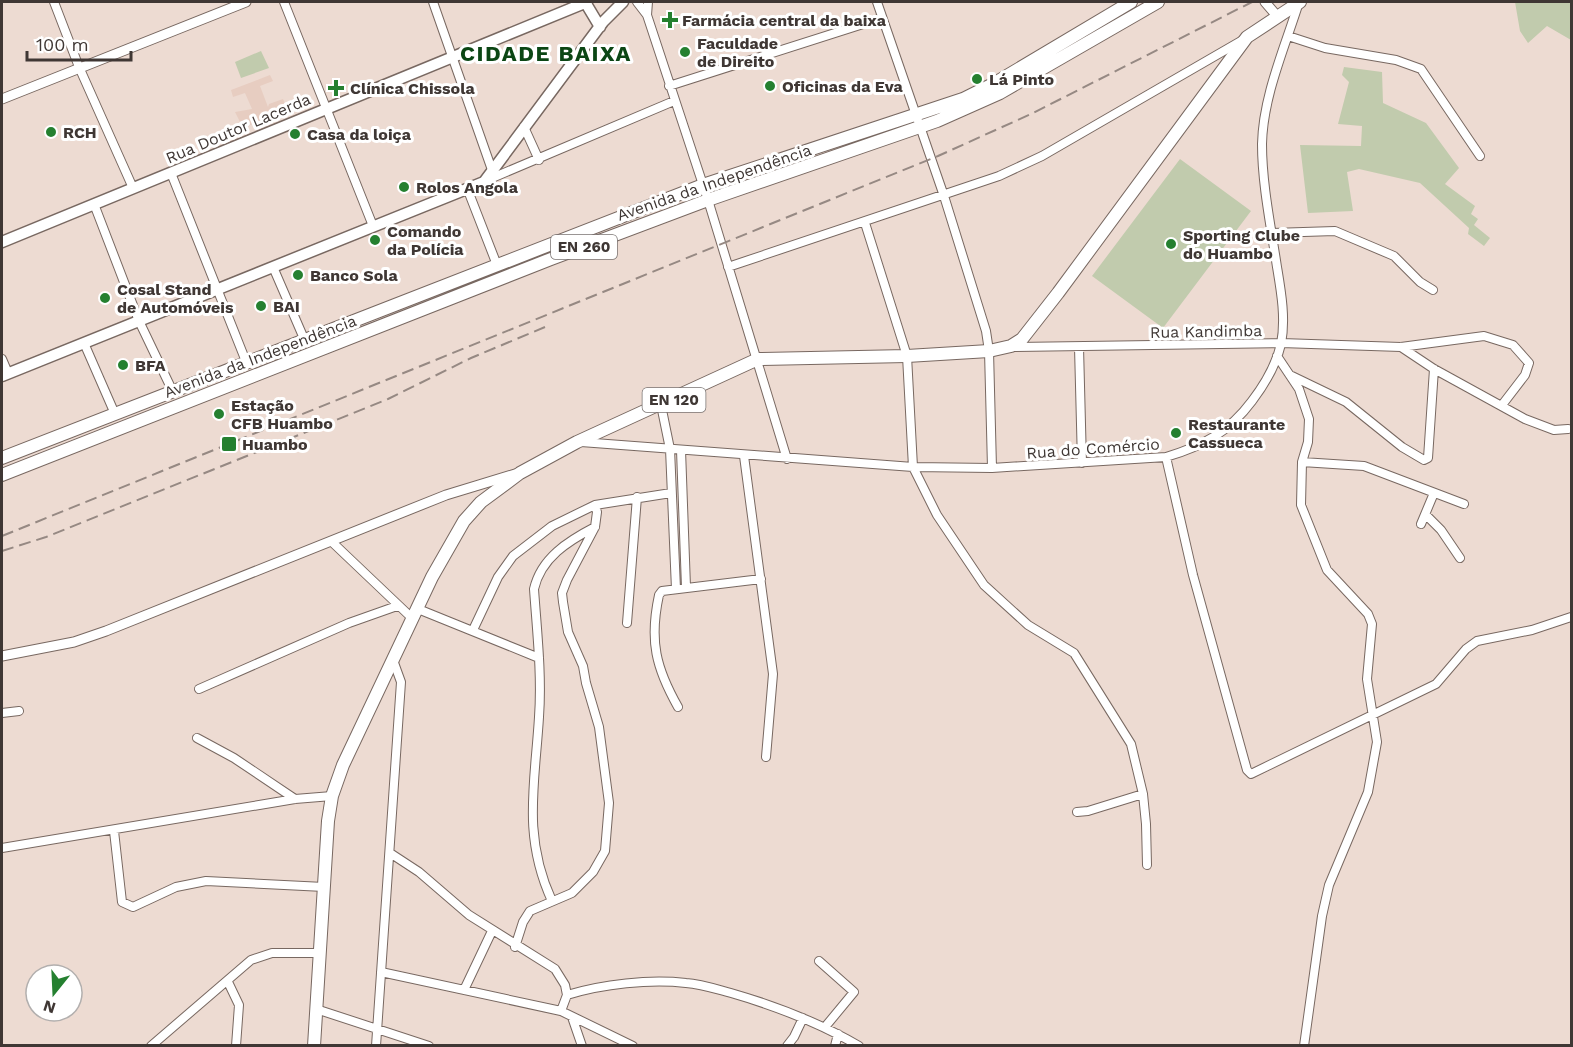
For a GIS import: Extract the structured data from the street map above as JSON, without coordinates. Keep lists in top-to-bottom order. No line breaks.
{"streets":{"main road":["Rua Doutor Lacerda","Avenida da Independência","EN 260","EN 120"],"street":["Rua Kandimba","Rua do Comércio"]},"crossings":[["Rua Kandimba","EN 120"],["Rua Kandimba","Rua do Comércio"],["EN 120","Rua do Comércio"]],"districts":["CIDADE BAIXA"],"places":{"health":["Farmácia central da baixa","Clínica Chissola"],"other":["Faculdade de Direito","Lá Pinto","Oficinas da Eva","RCH","Casa da loiça","Rolos Angola","Comando da Polícia","Sporting Clube do Huambo","Banco Sola","Cosal Stand de Automóveis","BAI","BFA","Estação CFB Huambo","Restaurante Cassueca"],"transit":["Huambo"]},"scale_bar":"100 m","north":"bottom"}
